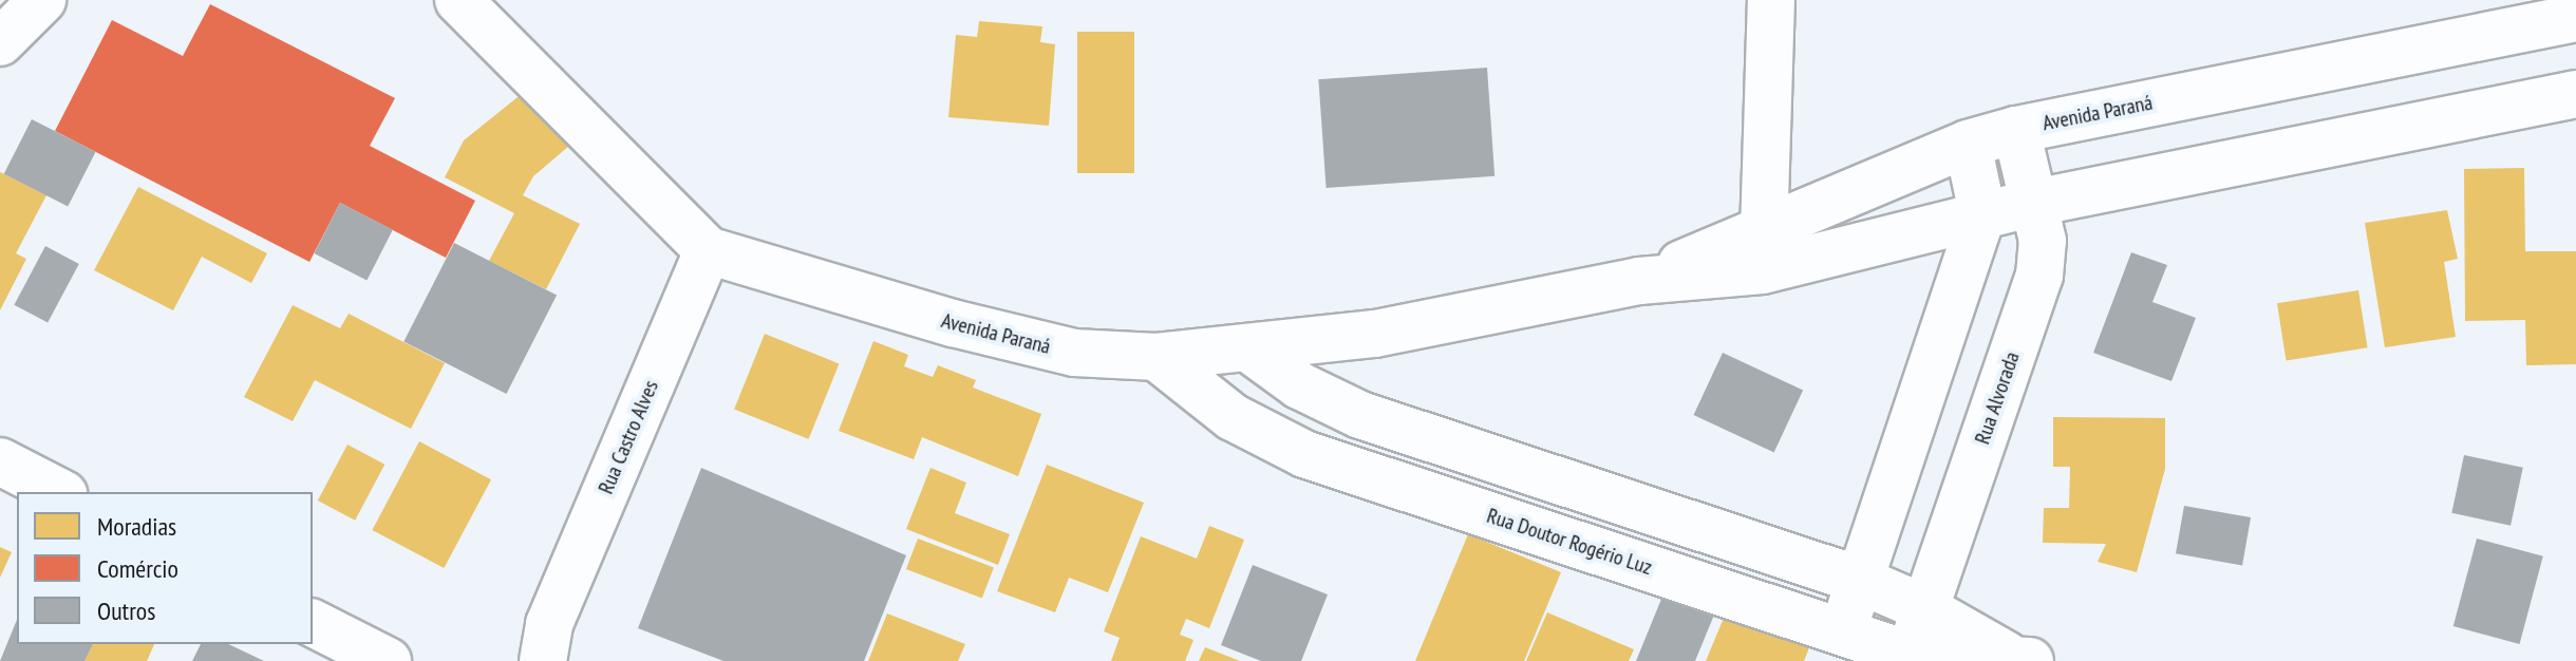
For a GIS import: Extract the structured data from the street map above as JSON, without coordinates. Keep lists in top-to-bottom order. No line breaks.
{"streets":{"street":["Avenida Paraná","Rua Alvorada","Rua Castro Alves","Rua Doutor Rogério Luz"]},"crossings":[["Avenida Paraná","Rua Alvorada"],["Avenida Paraná","Rua Castro Alves"],["Avenida Paraná","Rua Doutor Rogério Luz"],["Rua Alvorada","Rua Doutor Rogério Luz"]],"legend":["Moradias","Comércio","Outros"]}
